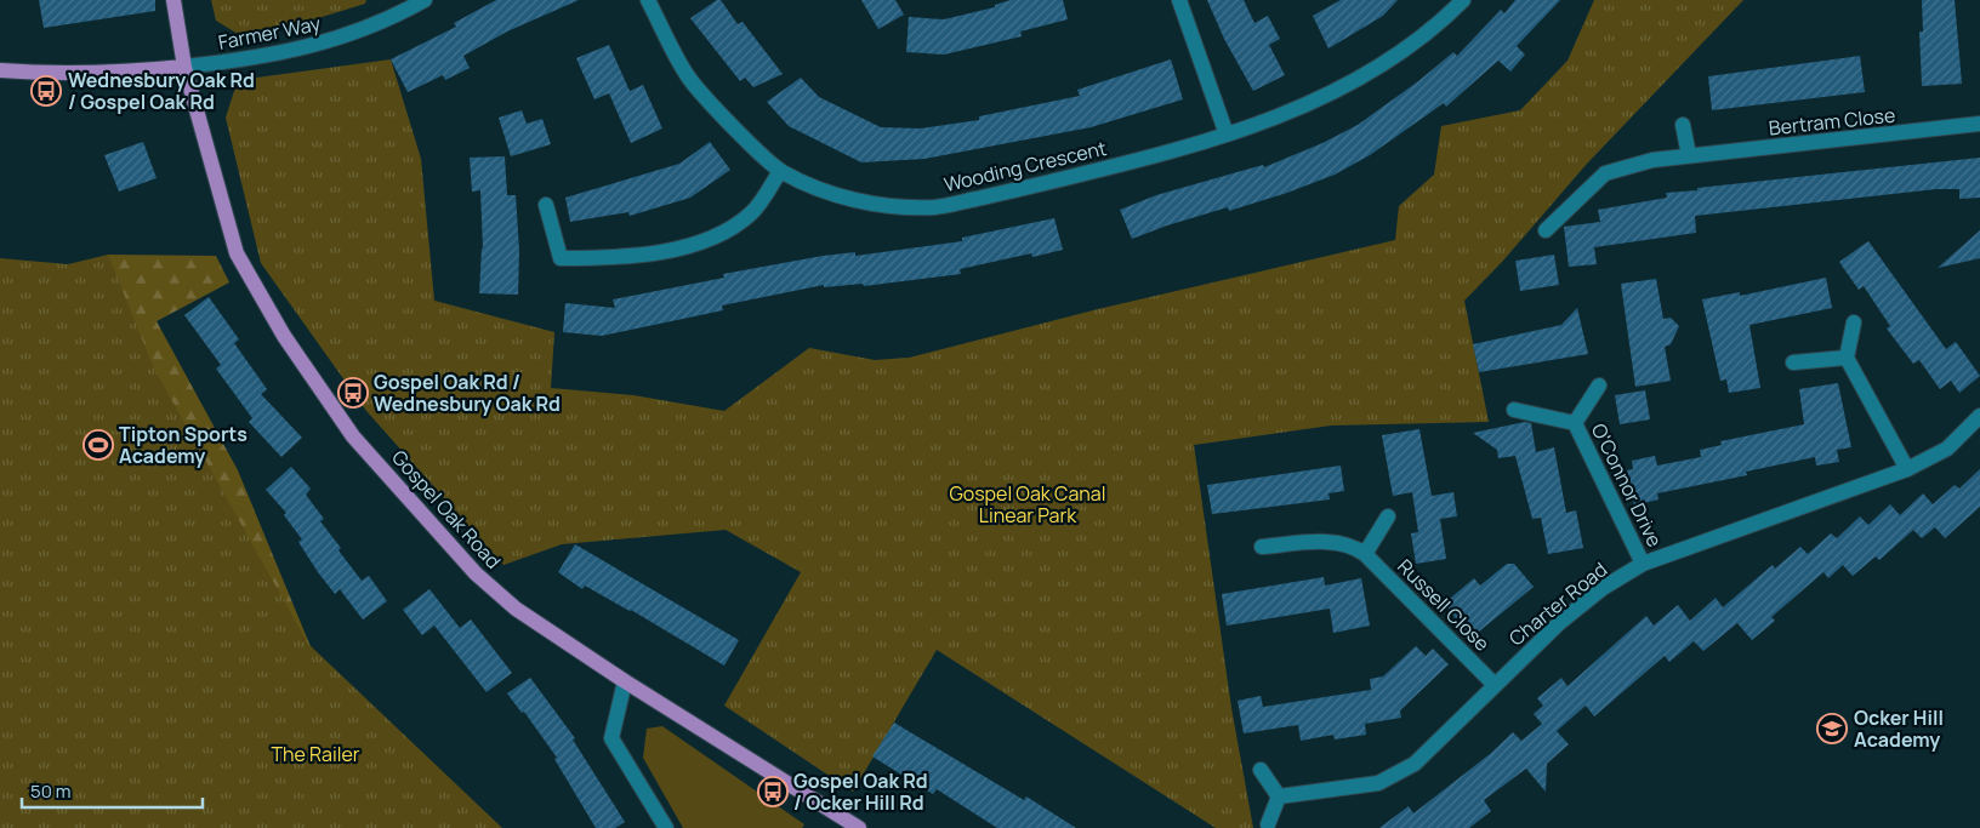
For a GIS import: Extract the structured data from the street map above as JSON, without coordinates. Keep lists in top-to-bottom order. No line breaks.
{"streets":{"main road":["Gospel Oak Road"],"street":["Farmer Way","Bertram Close","Wooding Crescent","O'Connor Drive","Charter Road","Russell Close"]},"crossings":[["Farmer Way","Gospel Oak Road"],["O'Connor Drive","Charter Road"],["Charter Road","Russell Close"]],"parks":["Gospel Oak Canal Linear Park","The Railer"],"places":{"bus stop":["Wednesbury Oak Rd / Gospel Oak Rd","Gospel Oak Rd / Wednesbury Oak Rd","Gospel Oak Rd / Ocker Hill Rd"],"sports":["Tipton Sports Academy"],"school or university":["Ocker Hill Academy"]},"scale_bar":"50 m"}
